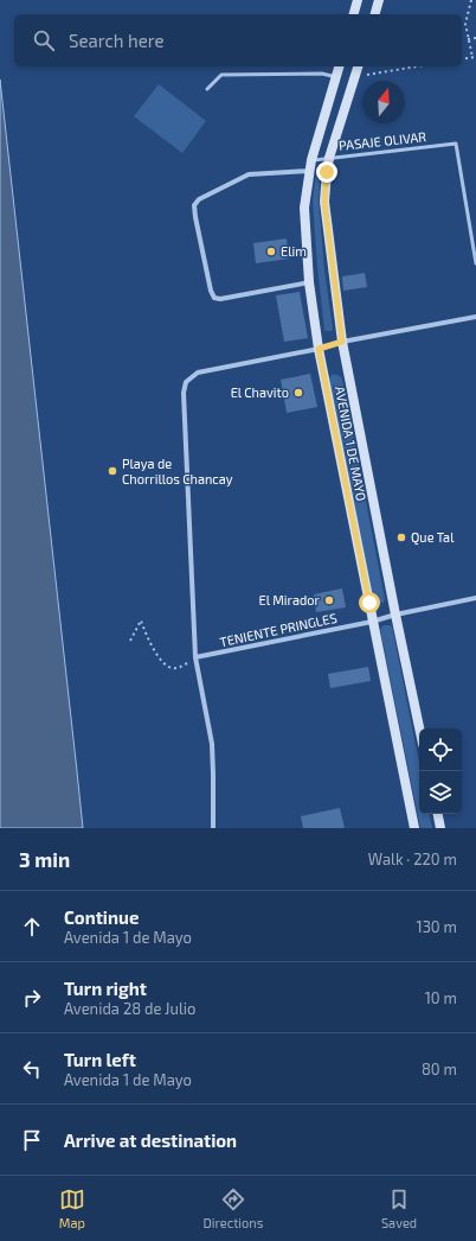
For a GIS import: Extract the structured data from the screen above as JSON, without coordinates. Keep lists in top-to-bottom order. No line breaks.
{"streets":{"street":["AVENIDA 1 DE MAYO","TENIENTE PRINGLES"],"lane":["PASAJE OLIVAR"]},"crossings":[["PASAJE OLIVAR","AVENIDA 1 DE MAYO"],["AVENIDA 1 DE MAYO","TENIENTE PRINGLES"]],"places":["Elim","El Chavito","Playa de Chorrillos Chancay","Que Tal","El Mirador"],"north":"top","page":{"search":"Search here","heading":["3 min","Walk · 220 m"],"list":[["Continue","Avenida 1 de Mayo","130 m"],["Turn right","Avenida 28 de Julio","10 m"],["Turn left","Avenida 1 de Mayo","80 m"],"Arrive at destination"],"nav":["Map","Directions","Saved"]}}
